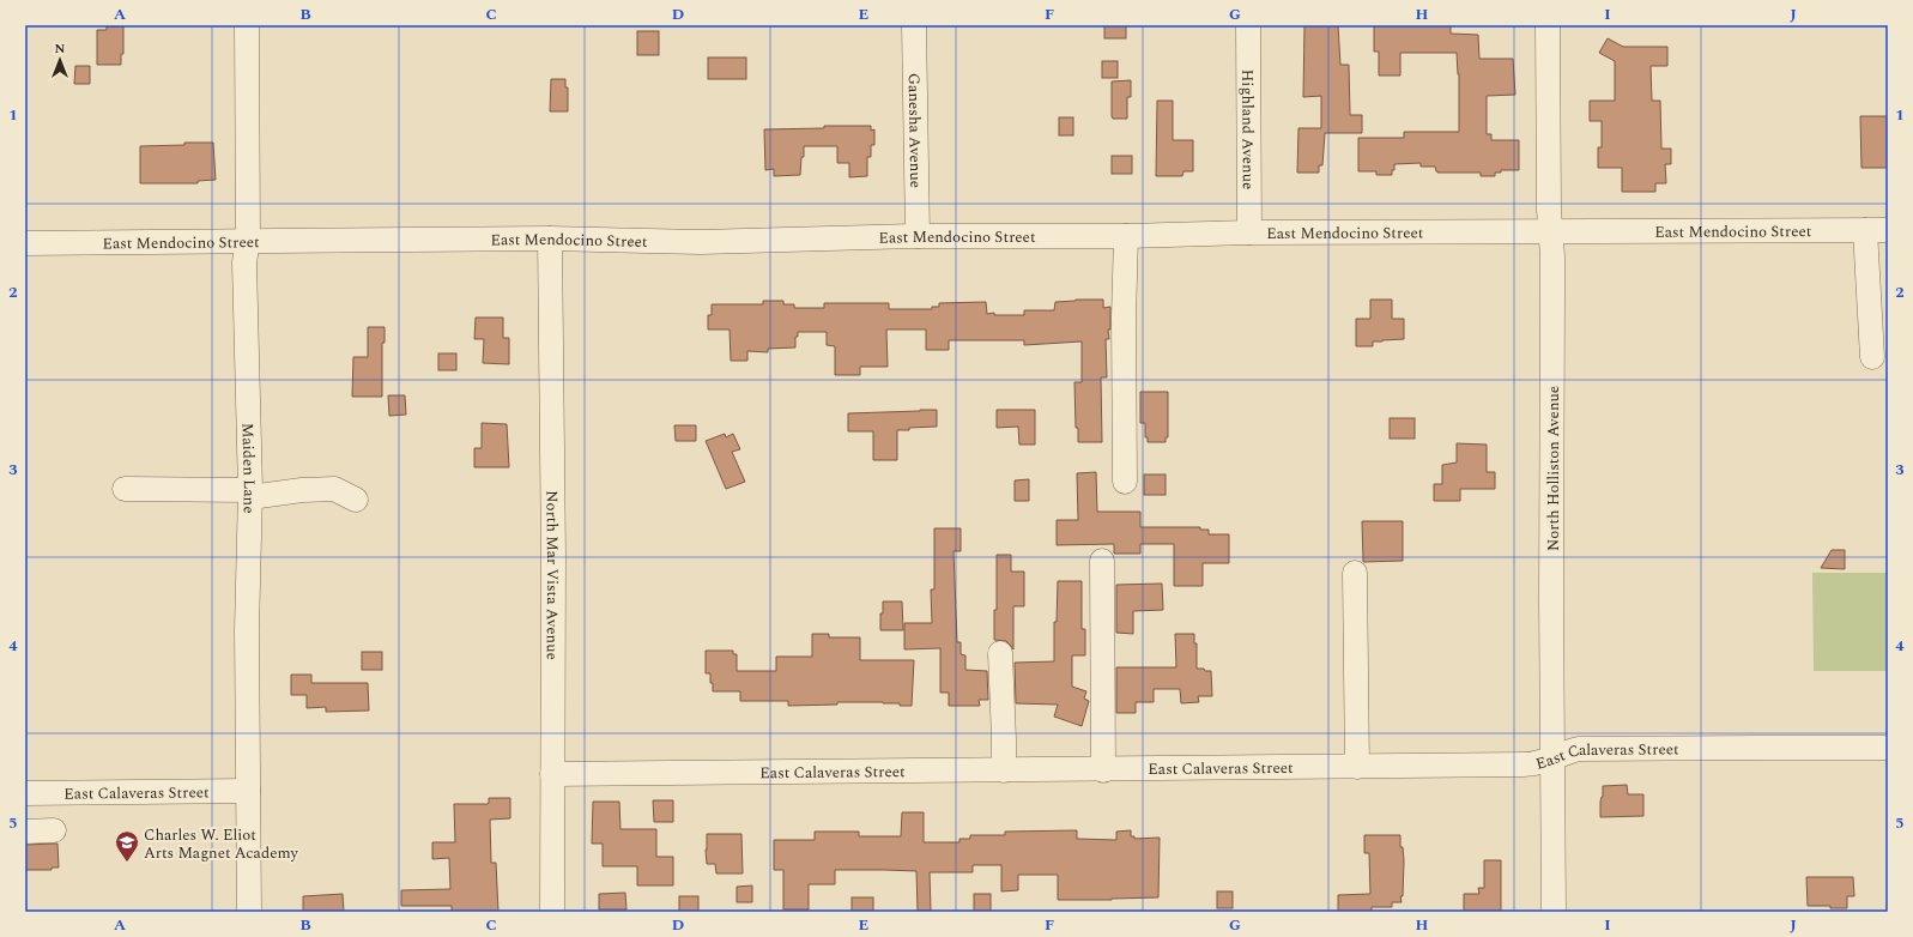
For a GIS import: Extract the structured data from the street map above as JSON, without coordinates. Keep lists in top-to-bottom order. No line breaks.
{"streets":{"street":["Highland Avenue","Ganesha Avenue","East Mendocino Street","Maiden Lane","North Holliston Avenue","North Mar Vista Avenue","East Calaveras Street"]},"crossings":[["Highland Avenue","East Mendocino Street"],["Ganesha Avenue","East Mendocino Street"],["East Mendocino Street","Maiden Lane"],["East Mendocino Street","North Holliston Avenue"],["East Mendocino Street","North Mar Vista Avenue"],["Maiden Lane","East Calaveras Street"],["North Holliston Avenue","East Calaveras Street"],["North Mar Vista Avenue","East Calaveras Street"]],"places":{"school or university":["Charles W. Eliot Arts Magnet Academy"]},"north":"top","grid":{"columns":["A","B","C","D","E","F","G","H","I","J"],"rows":["1","2","3","4","5"]}}
